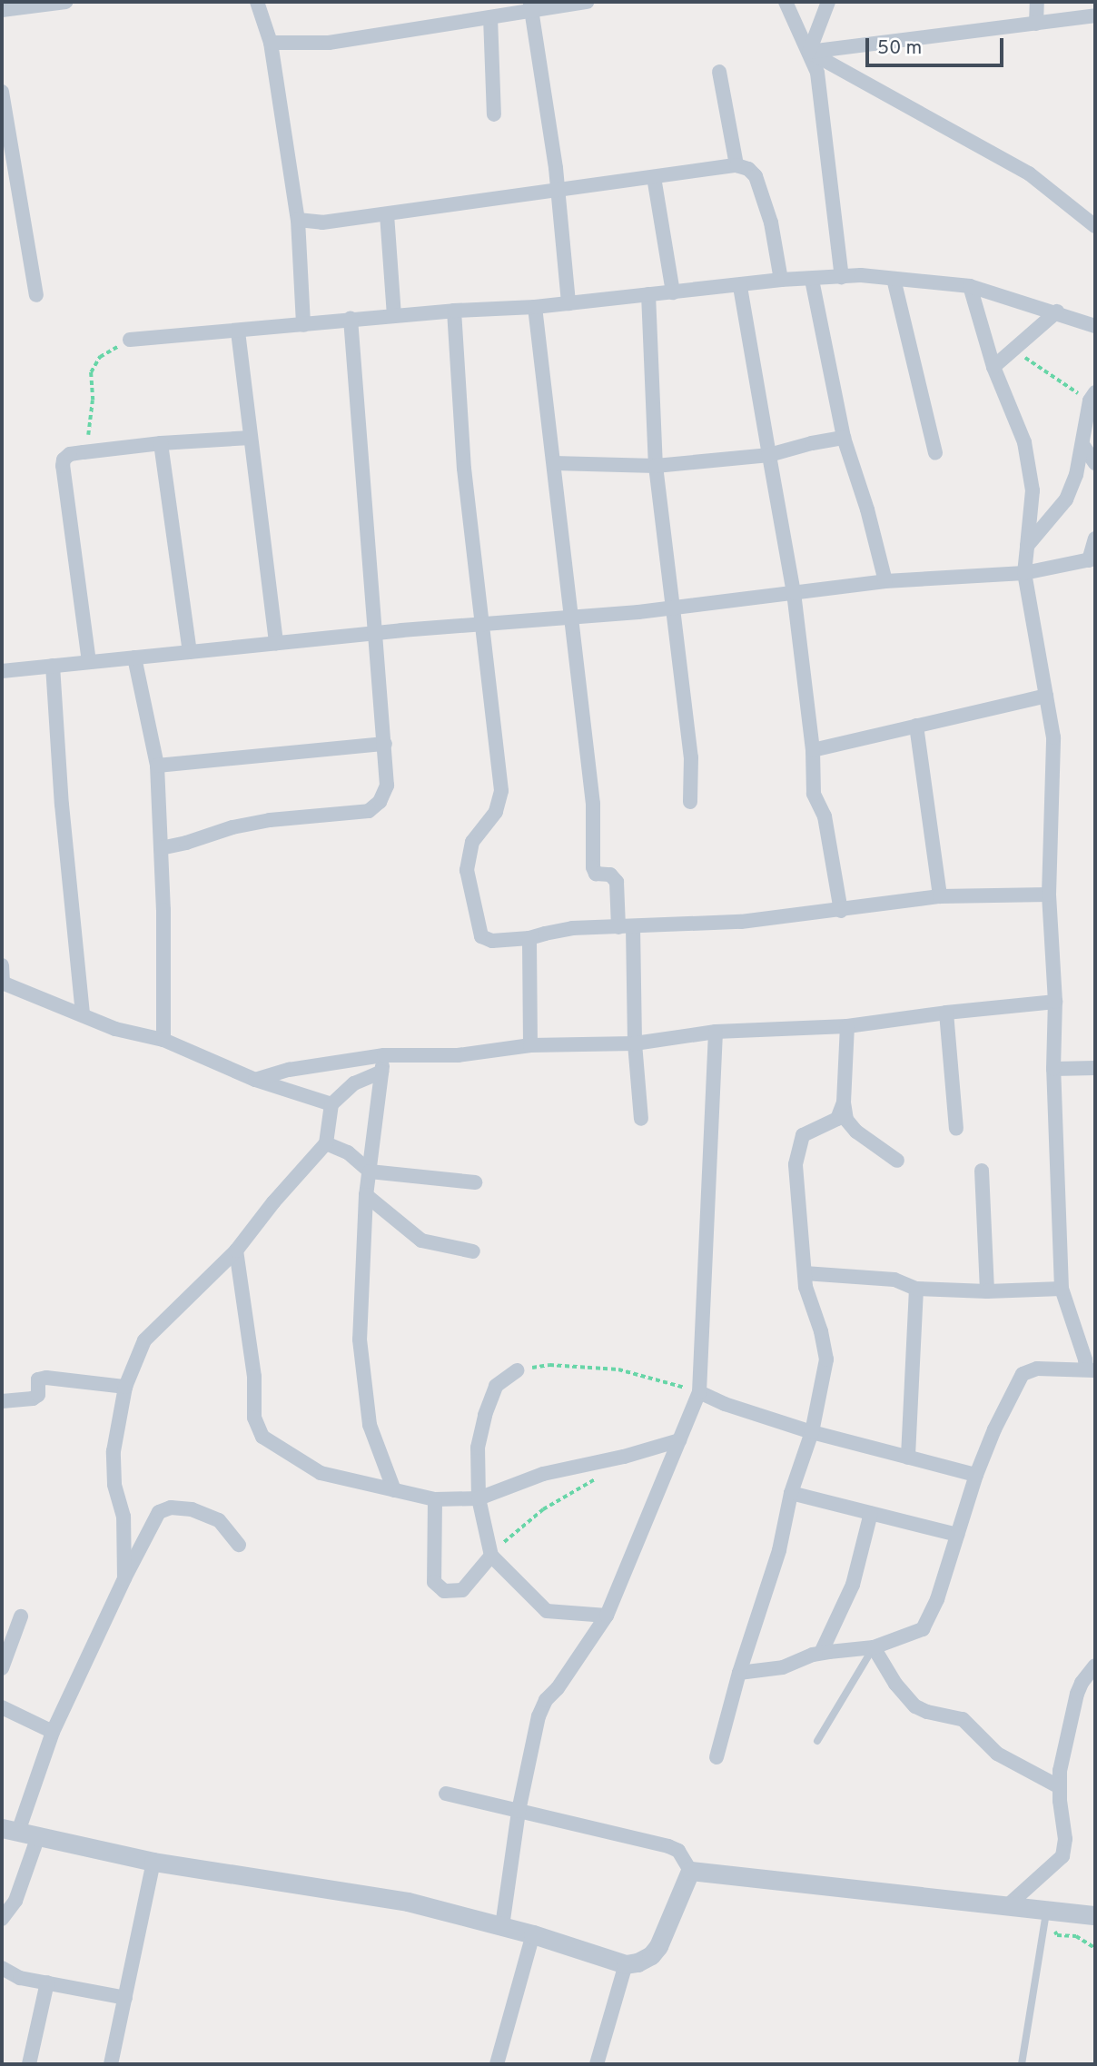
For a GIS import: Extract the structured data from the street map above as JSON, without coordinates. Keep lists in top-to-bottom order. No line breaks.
{"scale_bar":"50 m"}
